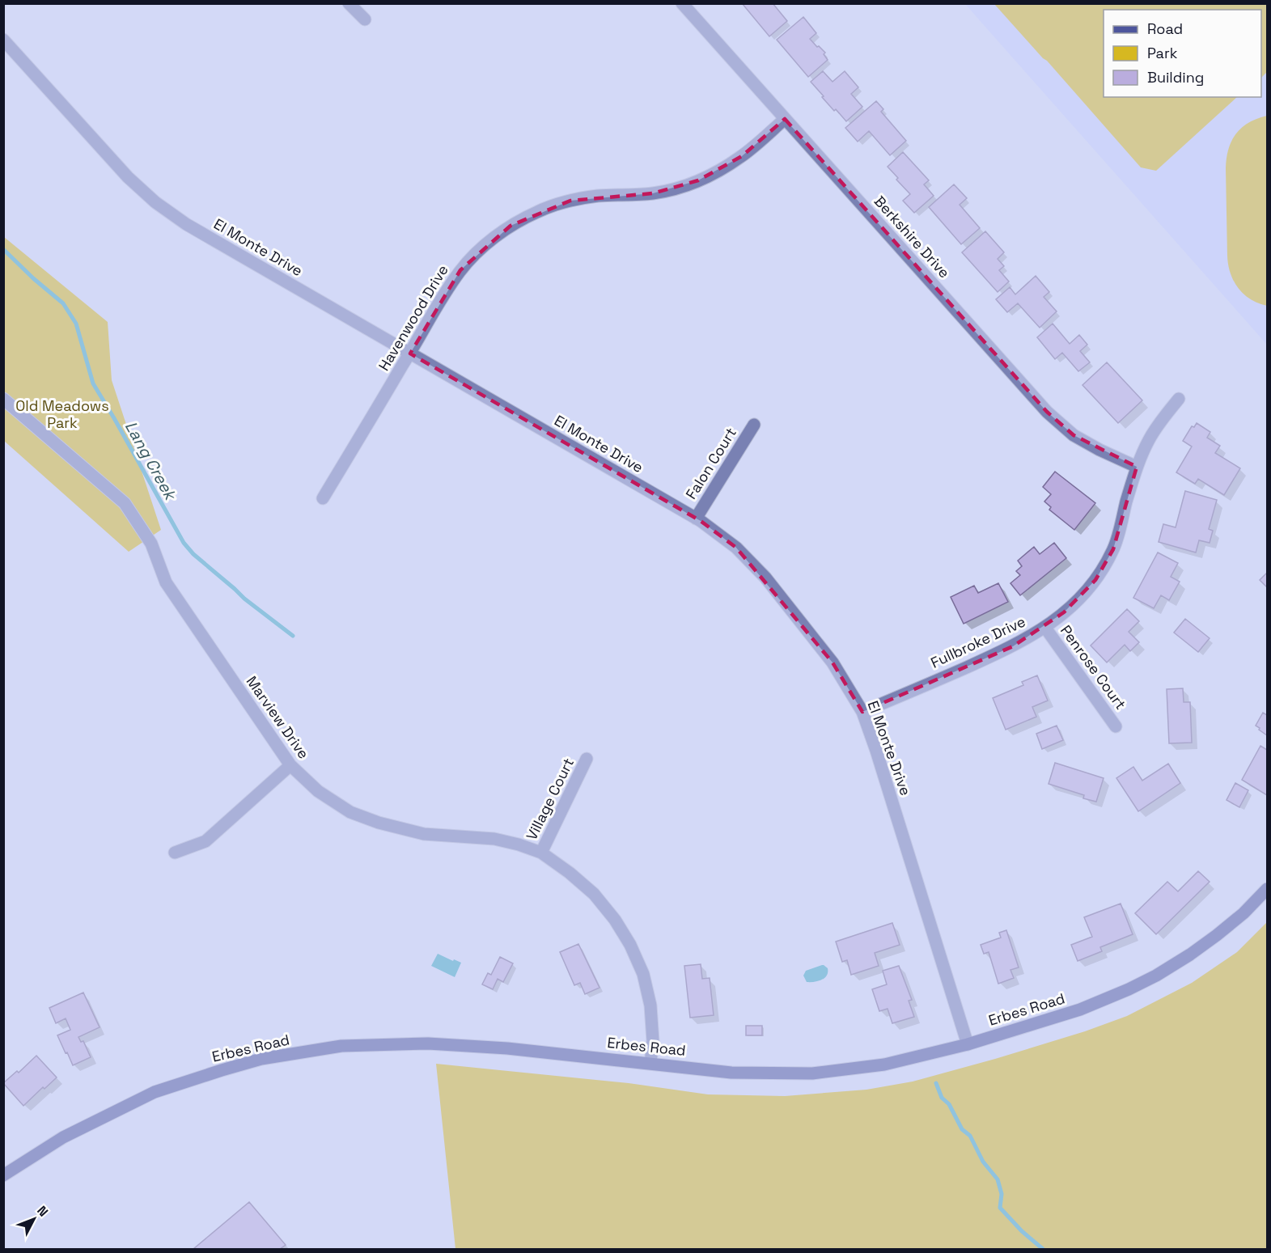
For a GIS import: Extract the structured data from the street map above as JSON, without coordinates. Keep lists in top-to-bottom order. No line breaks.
{"streets":{"main road":["Erbes Road"],"street":["Berkshire Drive","El Monte Drive","Havenwood Drive","Falon Court","Fullbroke Drive","Penrose Court","Marview Drive","Village Court"]},"crossings":[["Berkshire Drive","Havenwood Drive"],["Berkshire Drive","Fullbroke Drive"],["El Monte Drive","Havenwood Drive"],["El Monte Drive","Falon Court"],["El Monte Drive","Fullbroke Drive"],["El Monte Drive","Erbes Road"],["Fullbroke Drive","Penrose Court"],["Marview Drive","Village Court"],["Marview Drive","Erbes Road"]],"water":["Lang Creek"],"parks":["Old Meadows Park"],"legend":["Road","Park","Building"],"north":"top right"}
